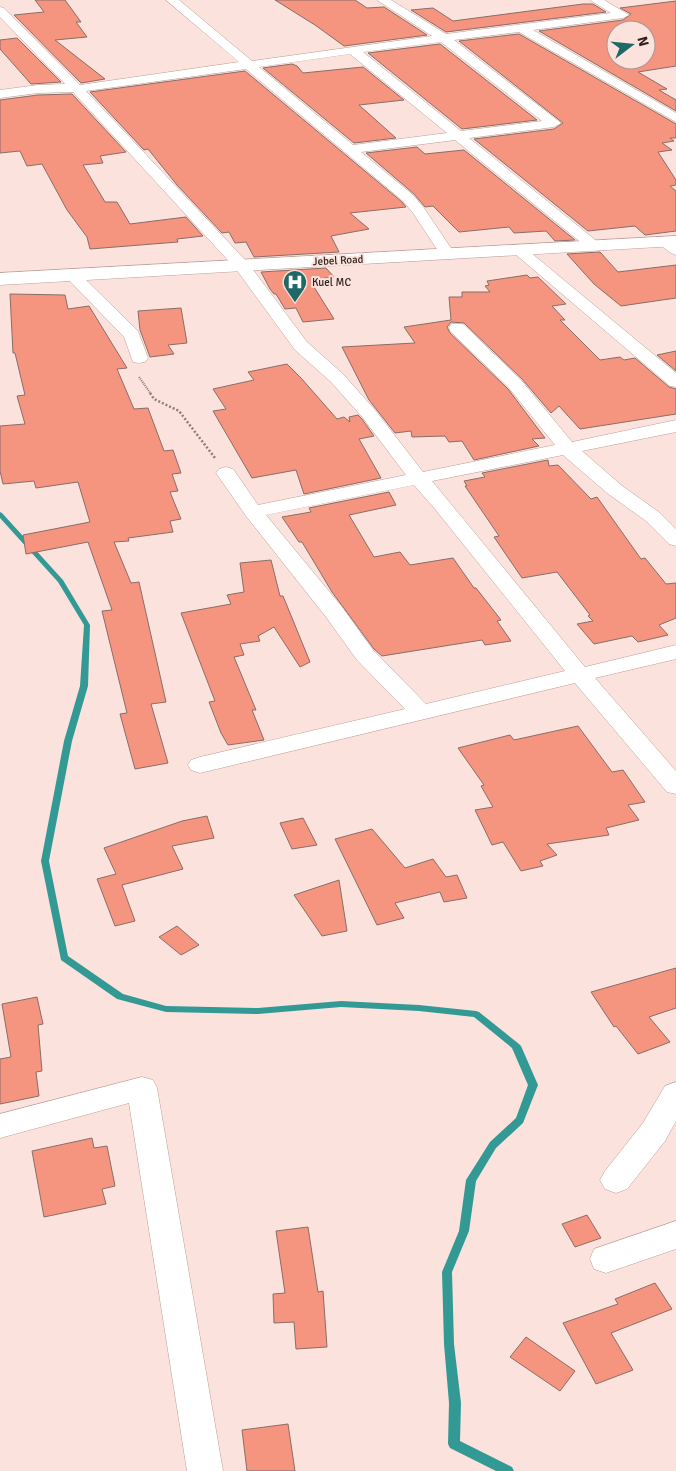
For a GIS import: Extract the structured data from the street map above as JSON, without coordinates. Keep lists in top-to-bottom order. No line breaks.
{"streets":{"main road":["Jebel Road"]},"places":{"hospital":["Kuel MC"]},"north":"right"}
